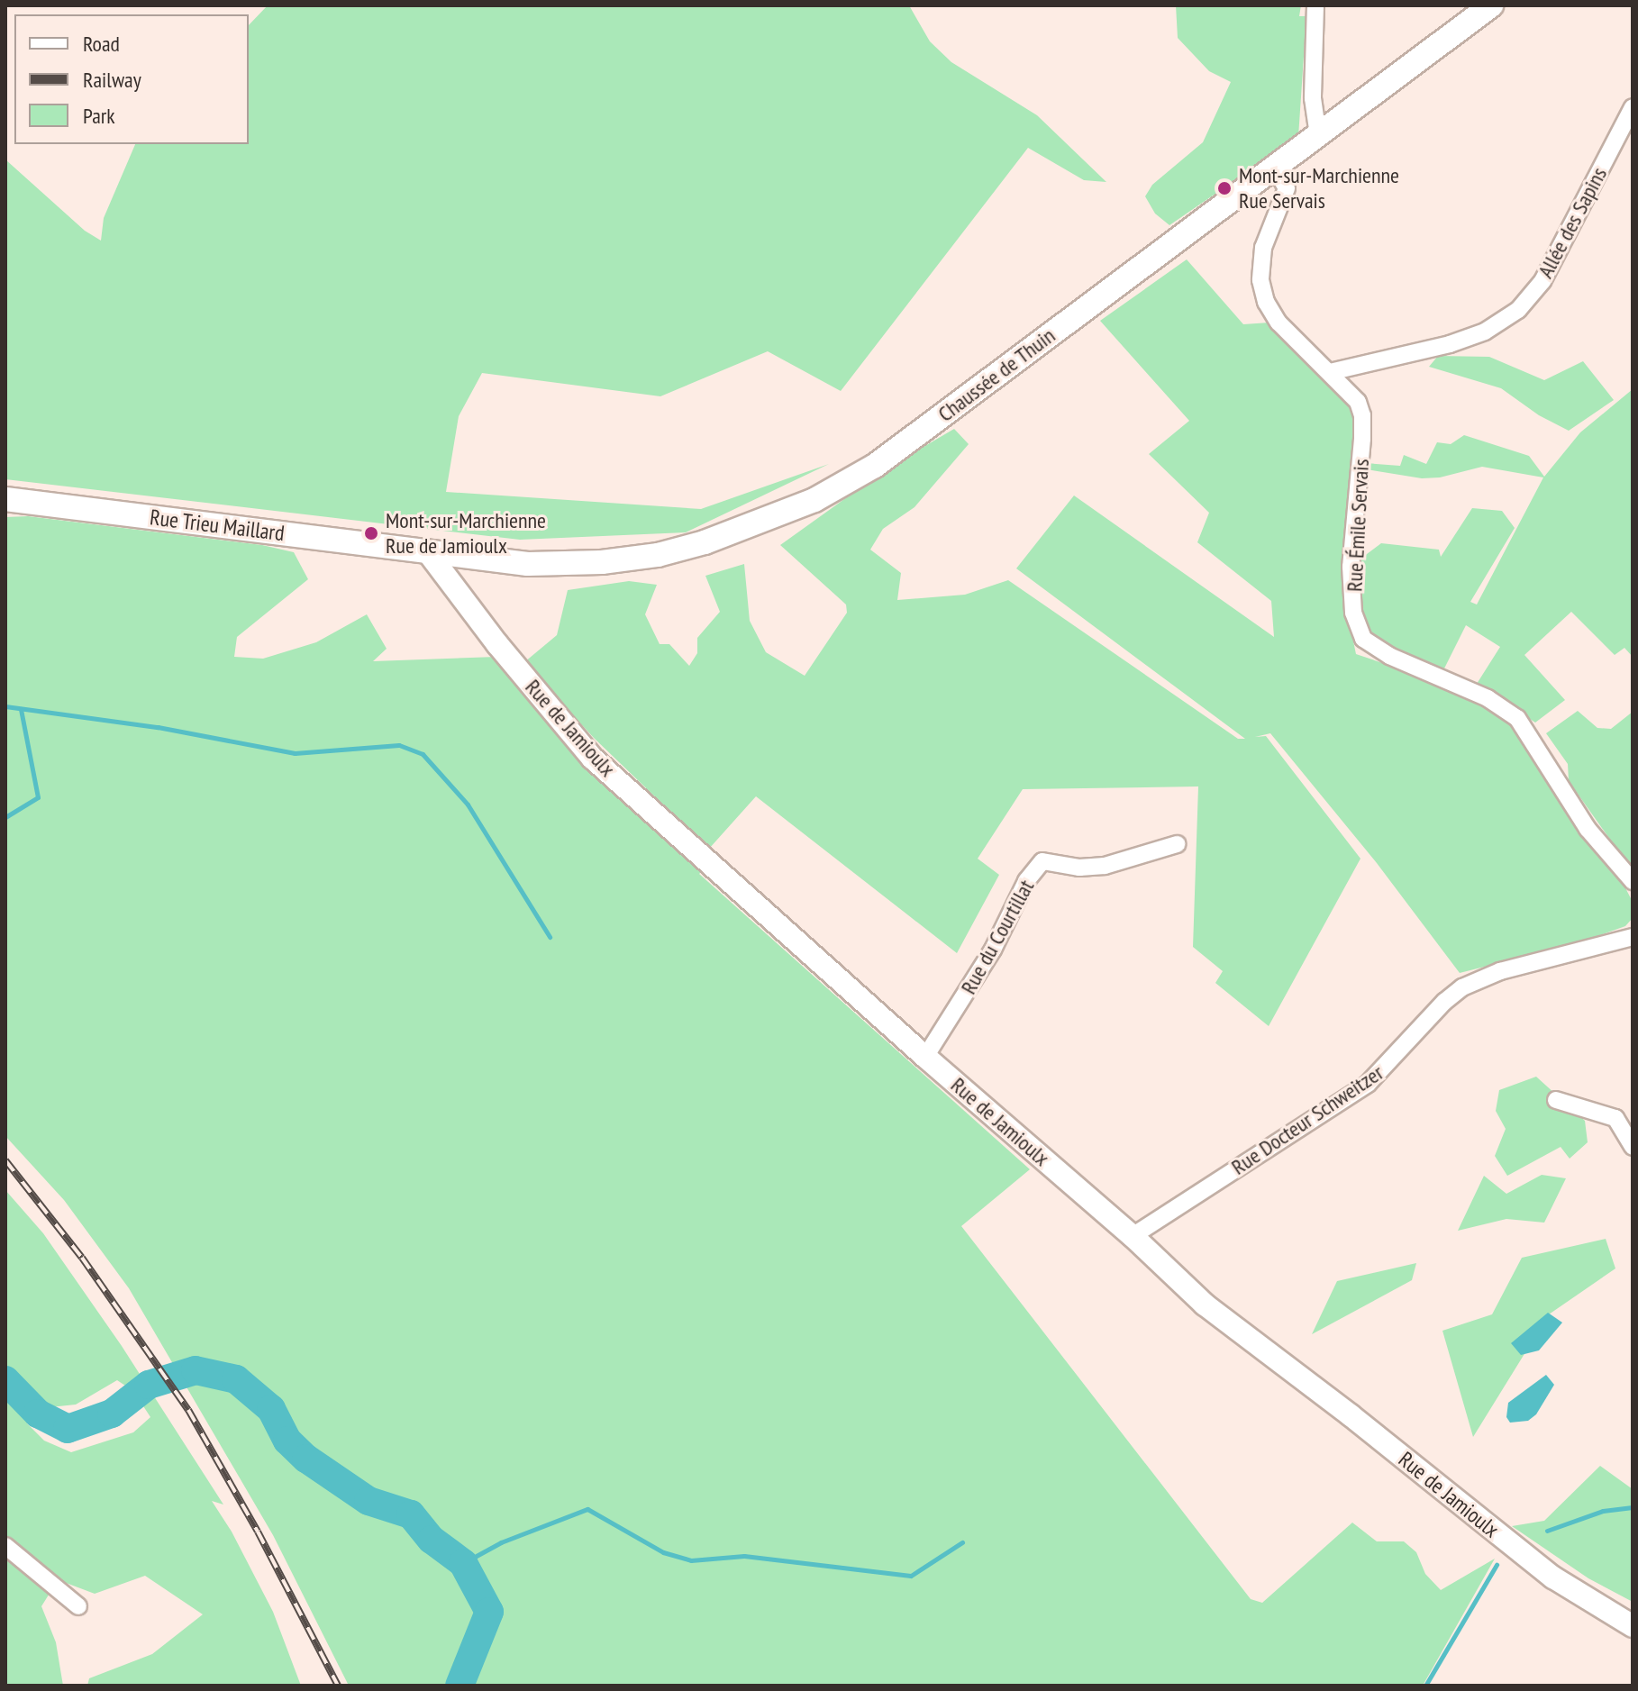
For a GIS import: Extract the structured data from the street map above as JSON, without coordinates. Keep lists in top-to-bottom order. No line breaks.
{"streets":{"main road":["Chaussée de Thuin","Rue Trieu Maillard"],"street":["Allée des Sapins","Rue Émile Servais","Rue de Jamioulx","Rue du Courtillat","Rue Docteur Schweitzer"]},"crossings":[["Allée des Sapins","Rue Émile Servais"],["Chaussée de Thuin","Rue Trieu Maillard"],["Chaussée de Thuin","Rue Émile Servais"],["Chaussée de Thuin","Rue de Jamioulx"],["Rue Trieu Maillard","Rue de Jamioulx"],["Rue de Jamioulx","Rue du Courtillat"],["Rue de Jamioulx","Rue Docteur Schweitzer"]],"places":["Mont-sur-Marchienne Rue Servais","Mont-sur-Marchienne Rue de Jamioulx"],"legend":["Road","Railway","Park"]}
